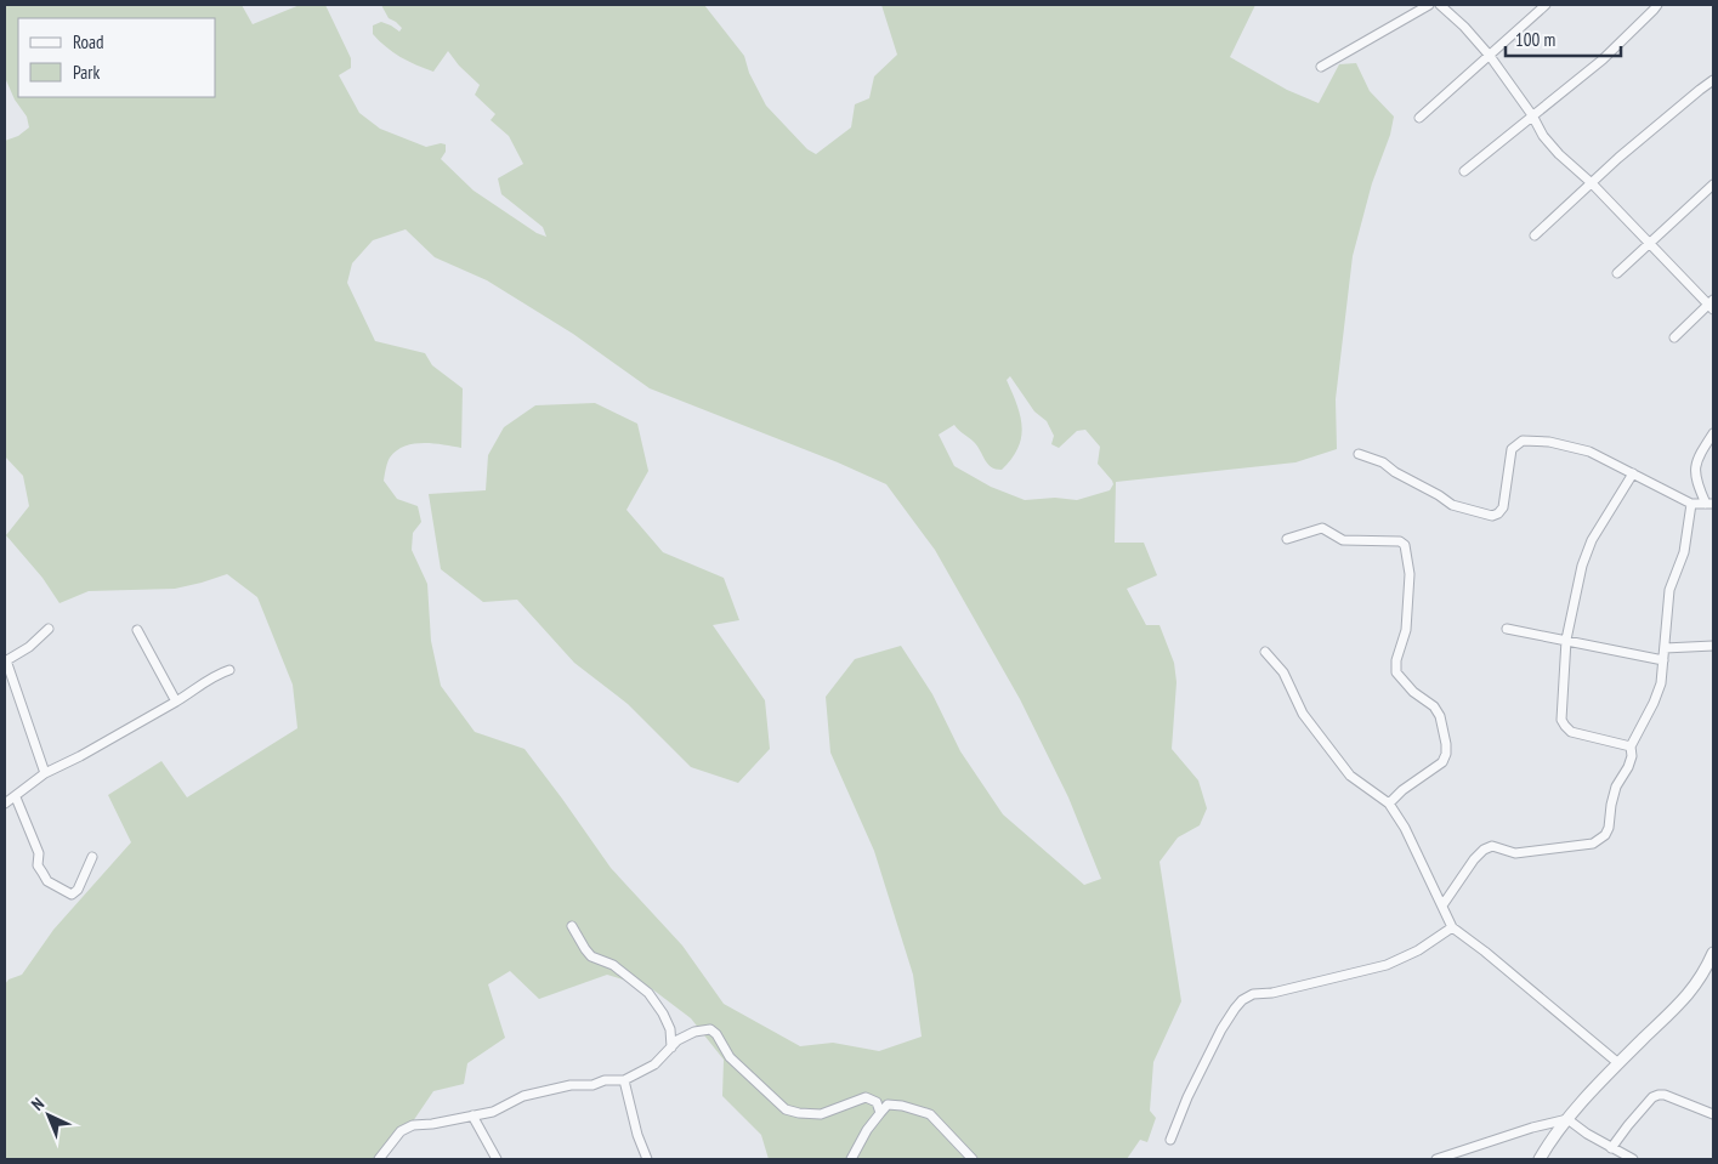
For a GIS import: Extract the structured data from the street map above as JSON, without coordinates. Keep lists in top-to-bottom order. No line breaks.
{"legend":["Road","Park"],"scale_bar":"100 m","north":"top left"}
